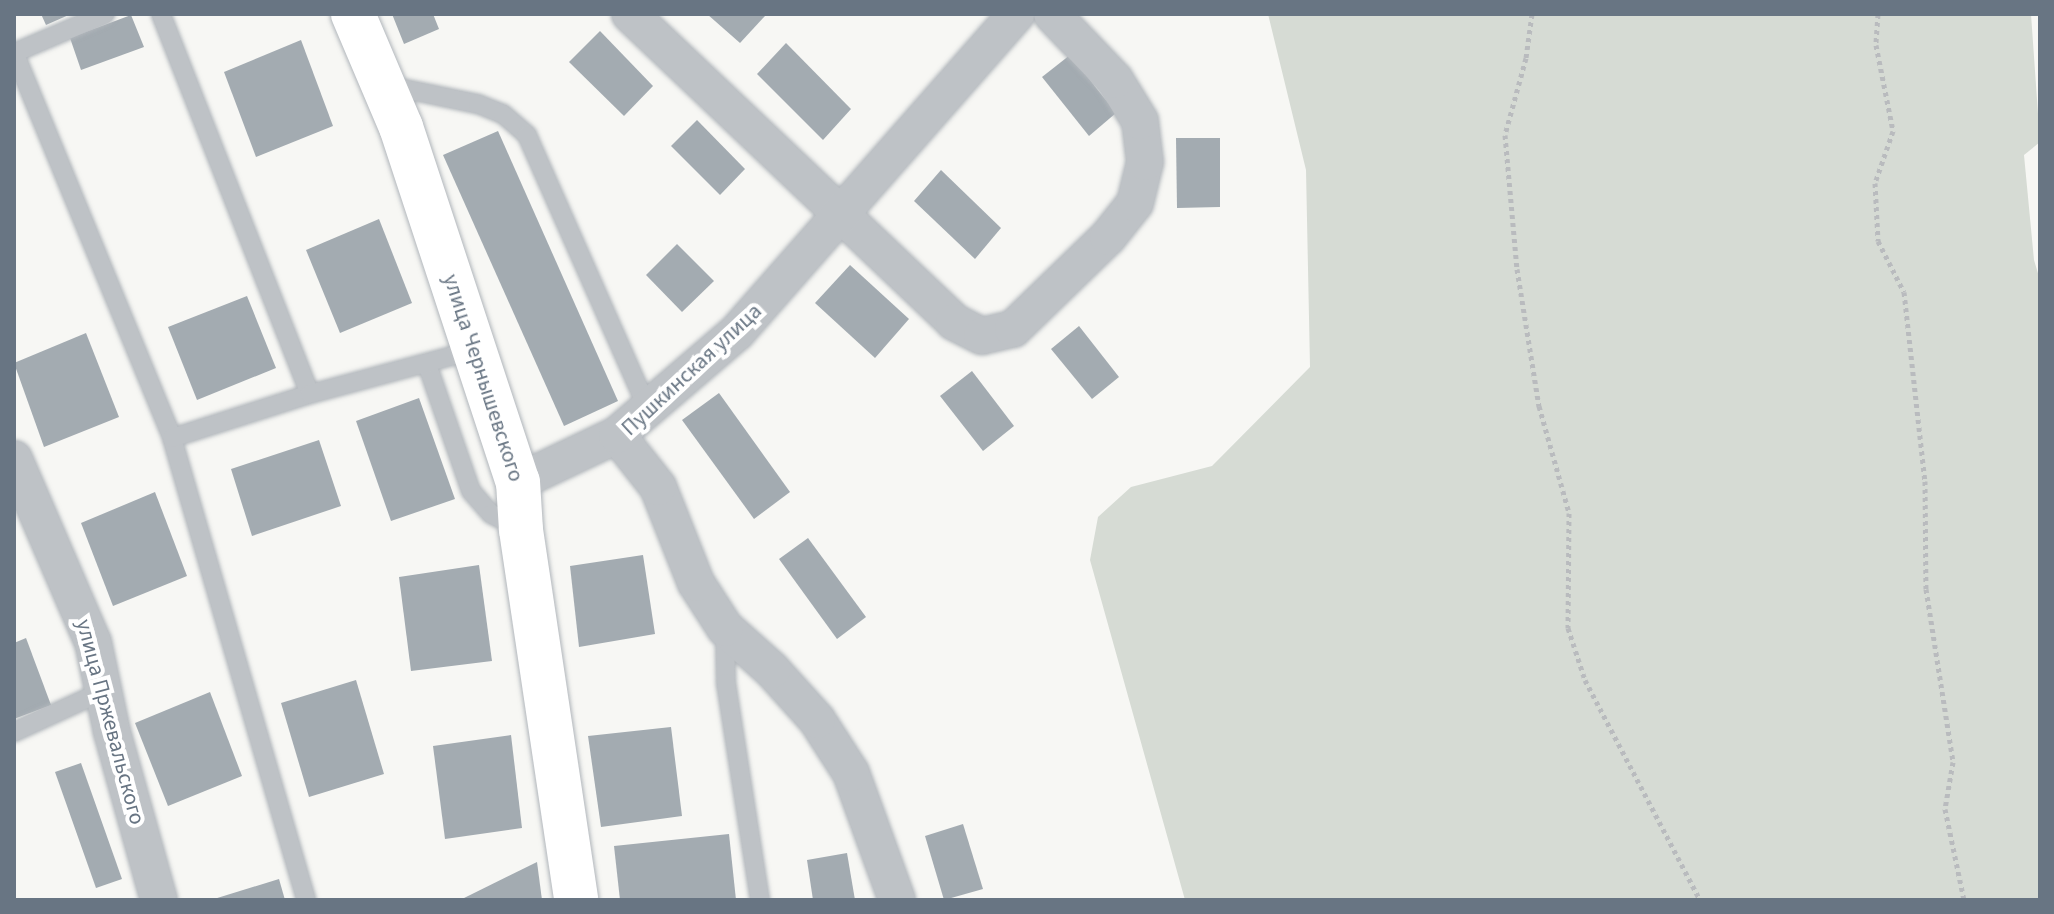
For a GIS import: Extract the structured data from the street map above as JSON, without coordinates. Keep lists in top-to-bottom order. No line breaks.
{"streets":{"street":["Пушкинская улица","улица Чернышевского","улица Пржевальского"]}}
